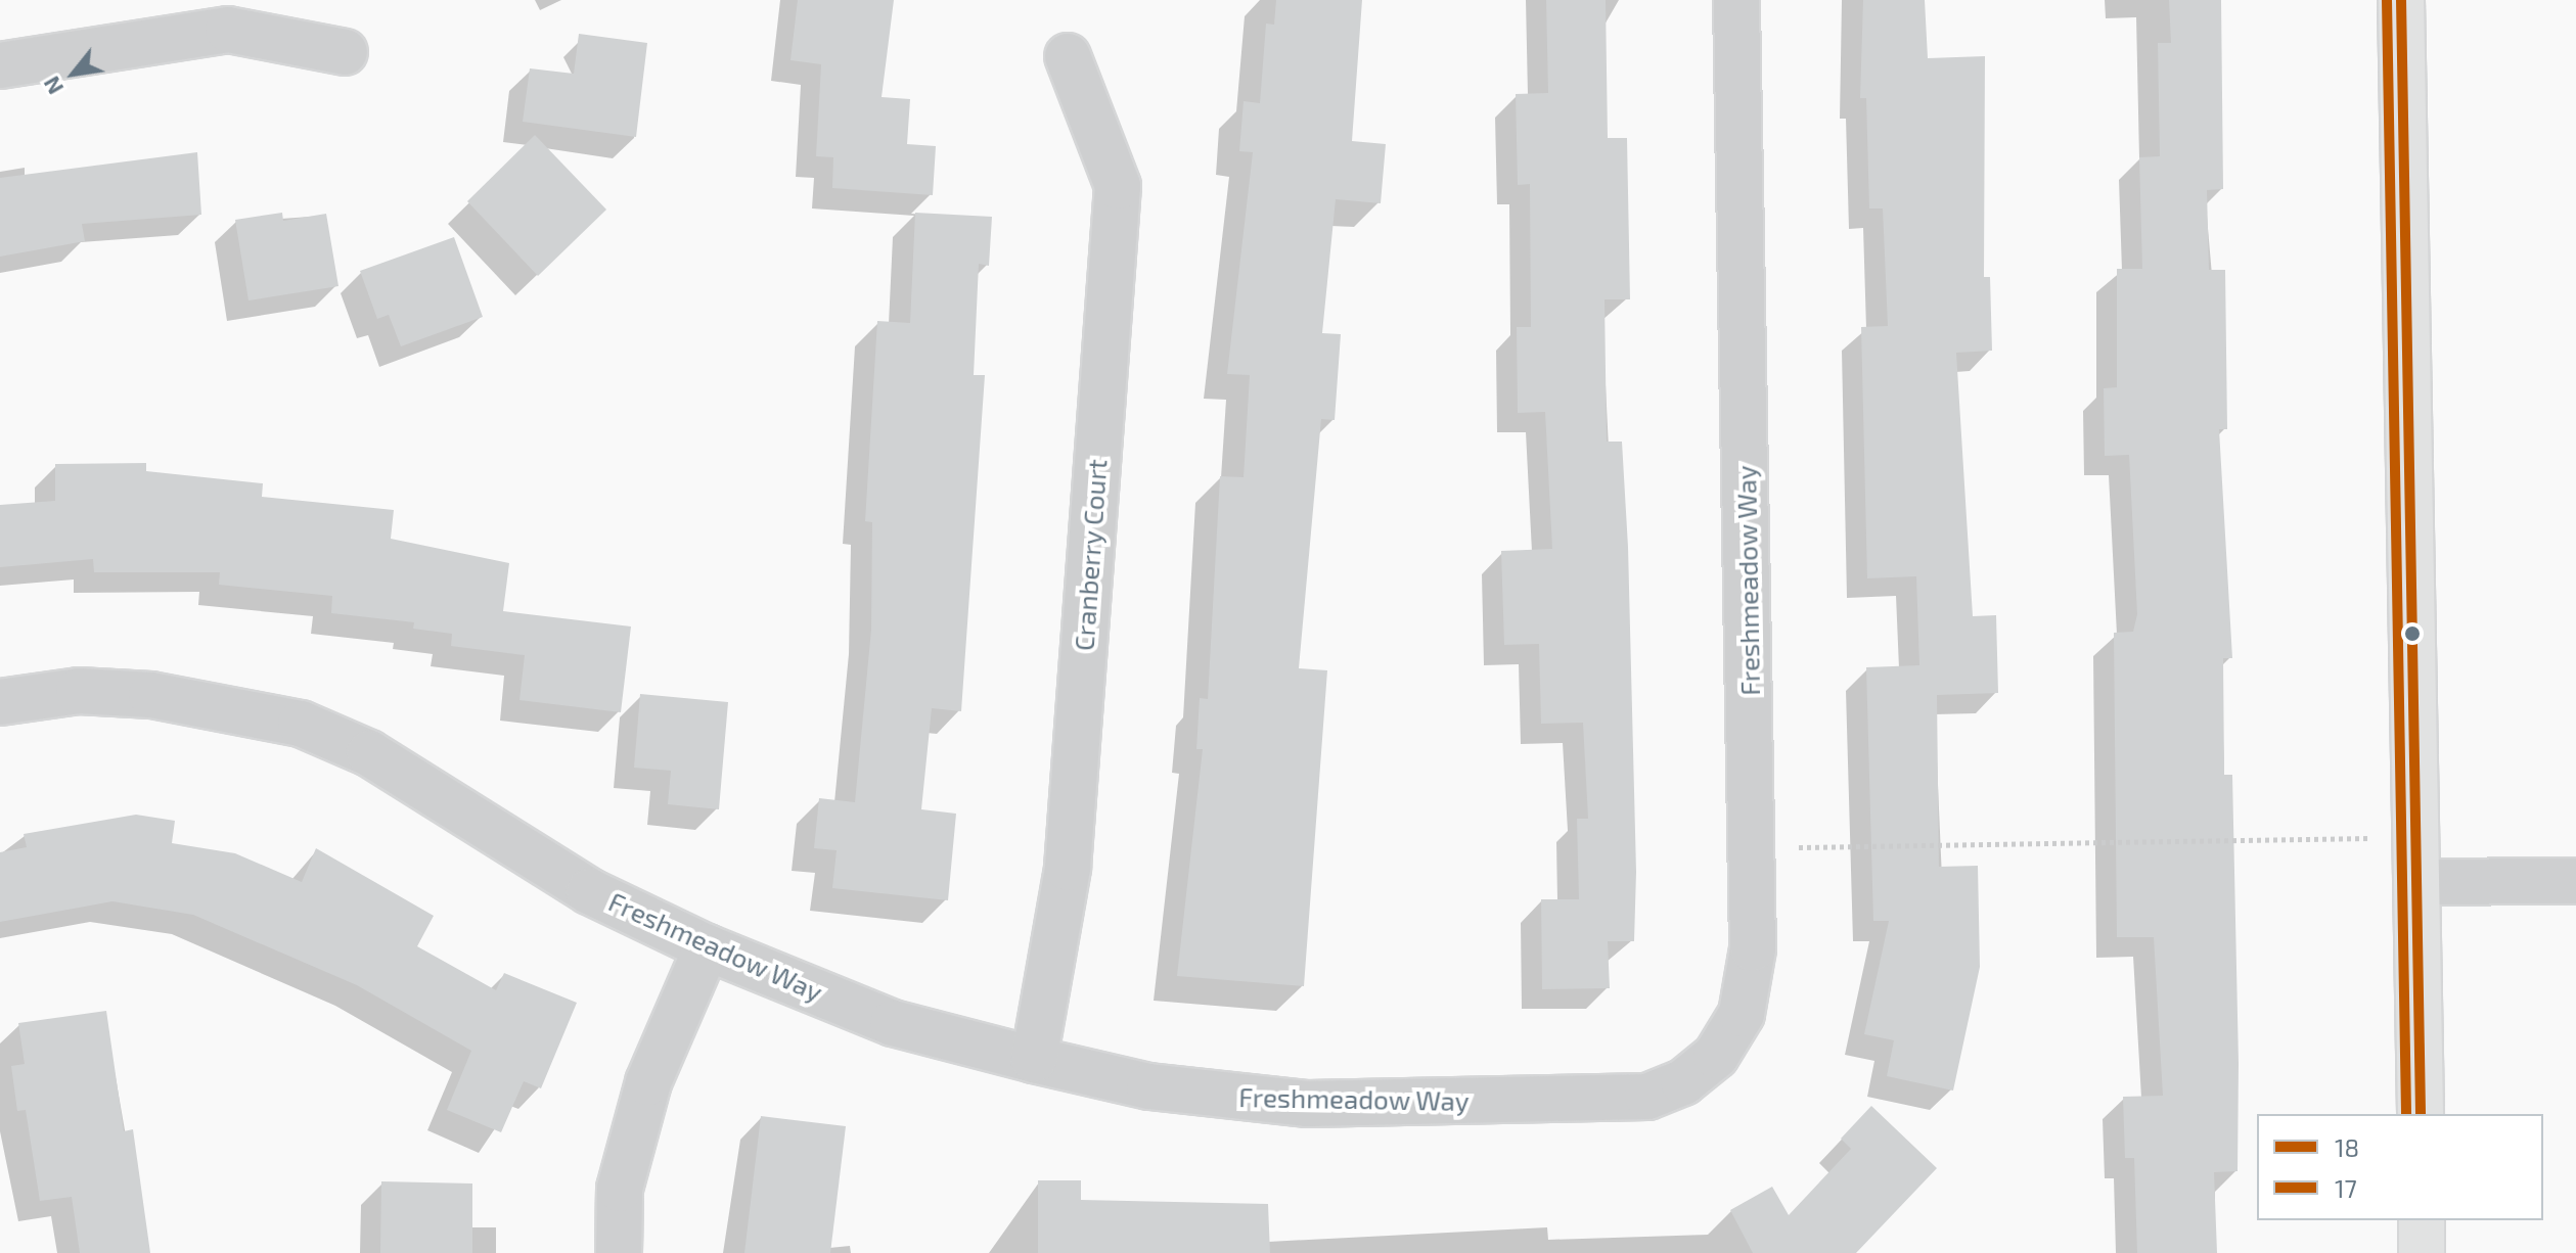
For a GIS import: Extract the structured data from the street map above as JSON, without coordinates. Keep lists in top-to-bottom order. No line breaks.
{"streets":{"street":["Cranberry Court","Freshmeadow Way"]},"crossings":[["Cranberry Court","Freshmeadow Way"]],"lines":["transit line 18","transit line 17"],"legend":["18","17"],"north":"bottom left"}
